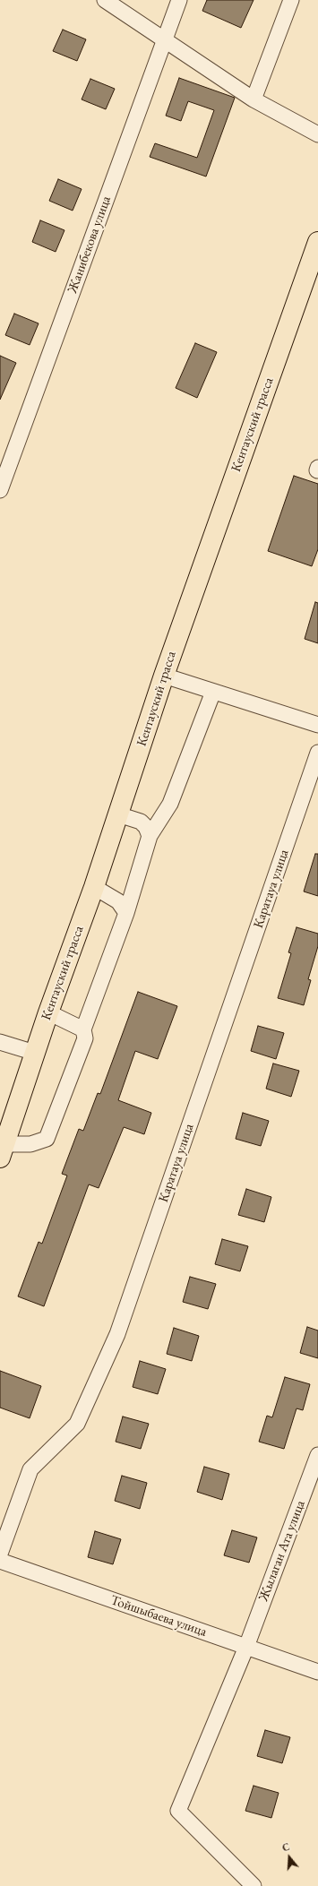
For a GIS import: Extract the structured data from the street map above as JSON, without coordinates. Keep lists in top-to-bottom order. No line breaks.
{"streets":{"main road":["Кентауский трасса"],"street":["Жанибекова улица","Каратауа улица","Жылаган Ата улица","Тойшыбаева улица"]},"crossings":[["Жылаган Ата улица","Тойшыбаева улица"]],"north":"top"}
